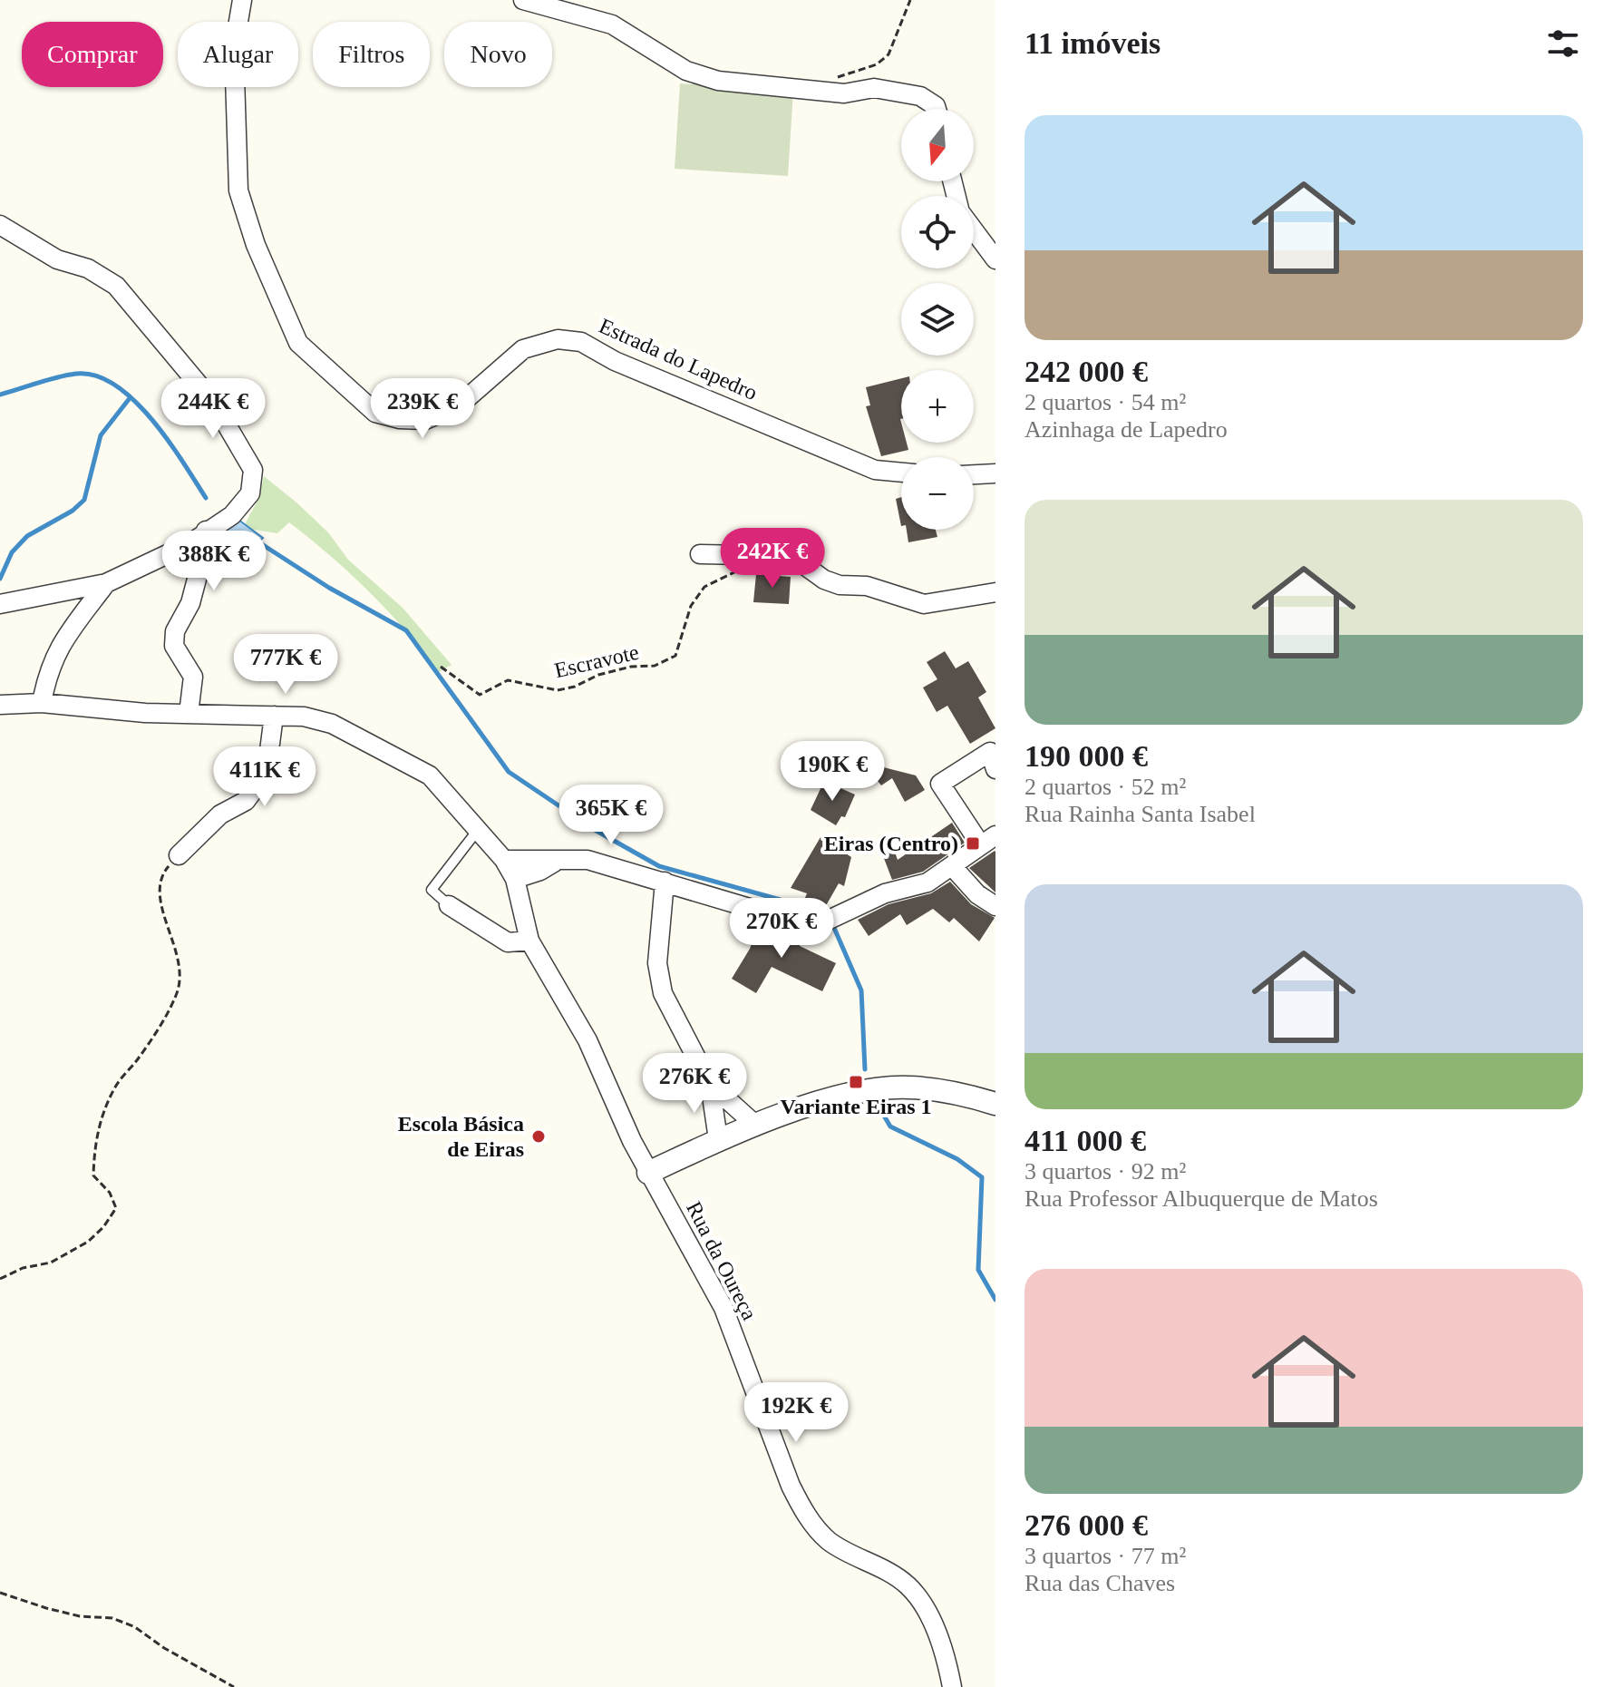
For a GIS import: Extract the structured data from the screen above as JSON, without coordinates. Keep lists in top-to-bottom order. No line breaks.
{"streets":{"street":["Estrada do Lapedro","Rua da Oureça"],"path":["Escravote"]},"places":{"transit":["Eiras (Centro)","Variante Eiras 1"],"other":["Escola Básica de Eiras"]},"north":"bottom","page":{"heading":"11 imóveis","chip":["Comprar","Alugar","Filtros","Novo"],"list":[{"name":"242 000 €","note":"2 quartos · 54 m² · Azinhaga de Lapedro"},{"name":"190 000 €","note":"2 quartos · 52 m² · Rua Rainha Santa Isabel"},{"name":"411 000 €","note":"3 quartos · 92 m² · Rua Professor Albuquerque de Matos"},{"name":"276 000 €","note":"3 quartos · 77 m² · Rua das Chaves"}],"map_buttons":["+","−"],"price":["244K €","239K €","242K €","388K €","777K €","190K €","411K €","365K €","270K €","276K €","192K €"]}}
